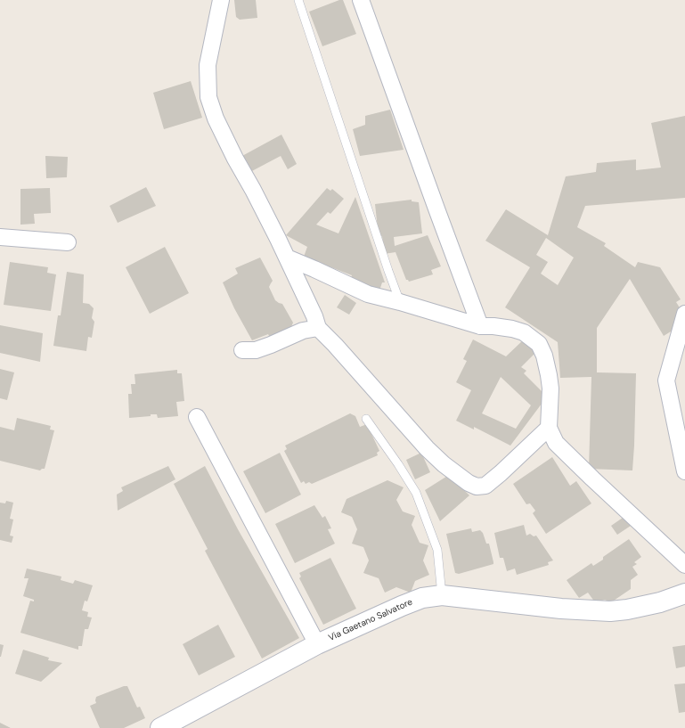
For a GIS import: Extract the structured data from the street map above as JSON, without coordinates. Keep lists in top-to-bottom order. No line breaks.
{"streets":{"street":["Via Gaetano Salvatore"]}}
